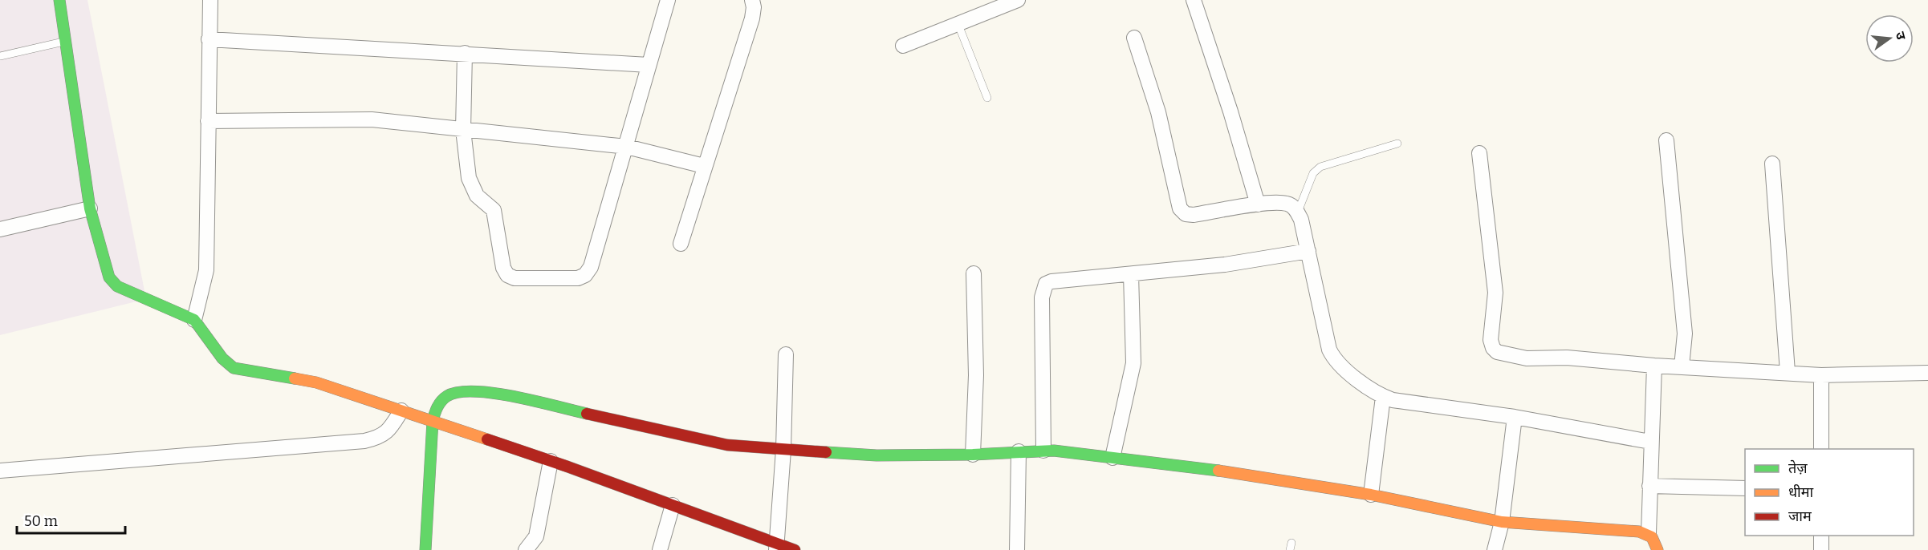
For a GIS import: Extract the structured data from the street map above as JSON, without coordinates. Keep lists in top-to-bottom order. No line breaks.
{"legend":["तेज़","धीमा","जाम"],"scale_bar":"50 m","north":"right"}
